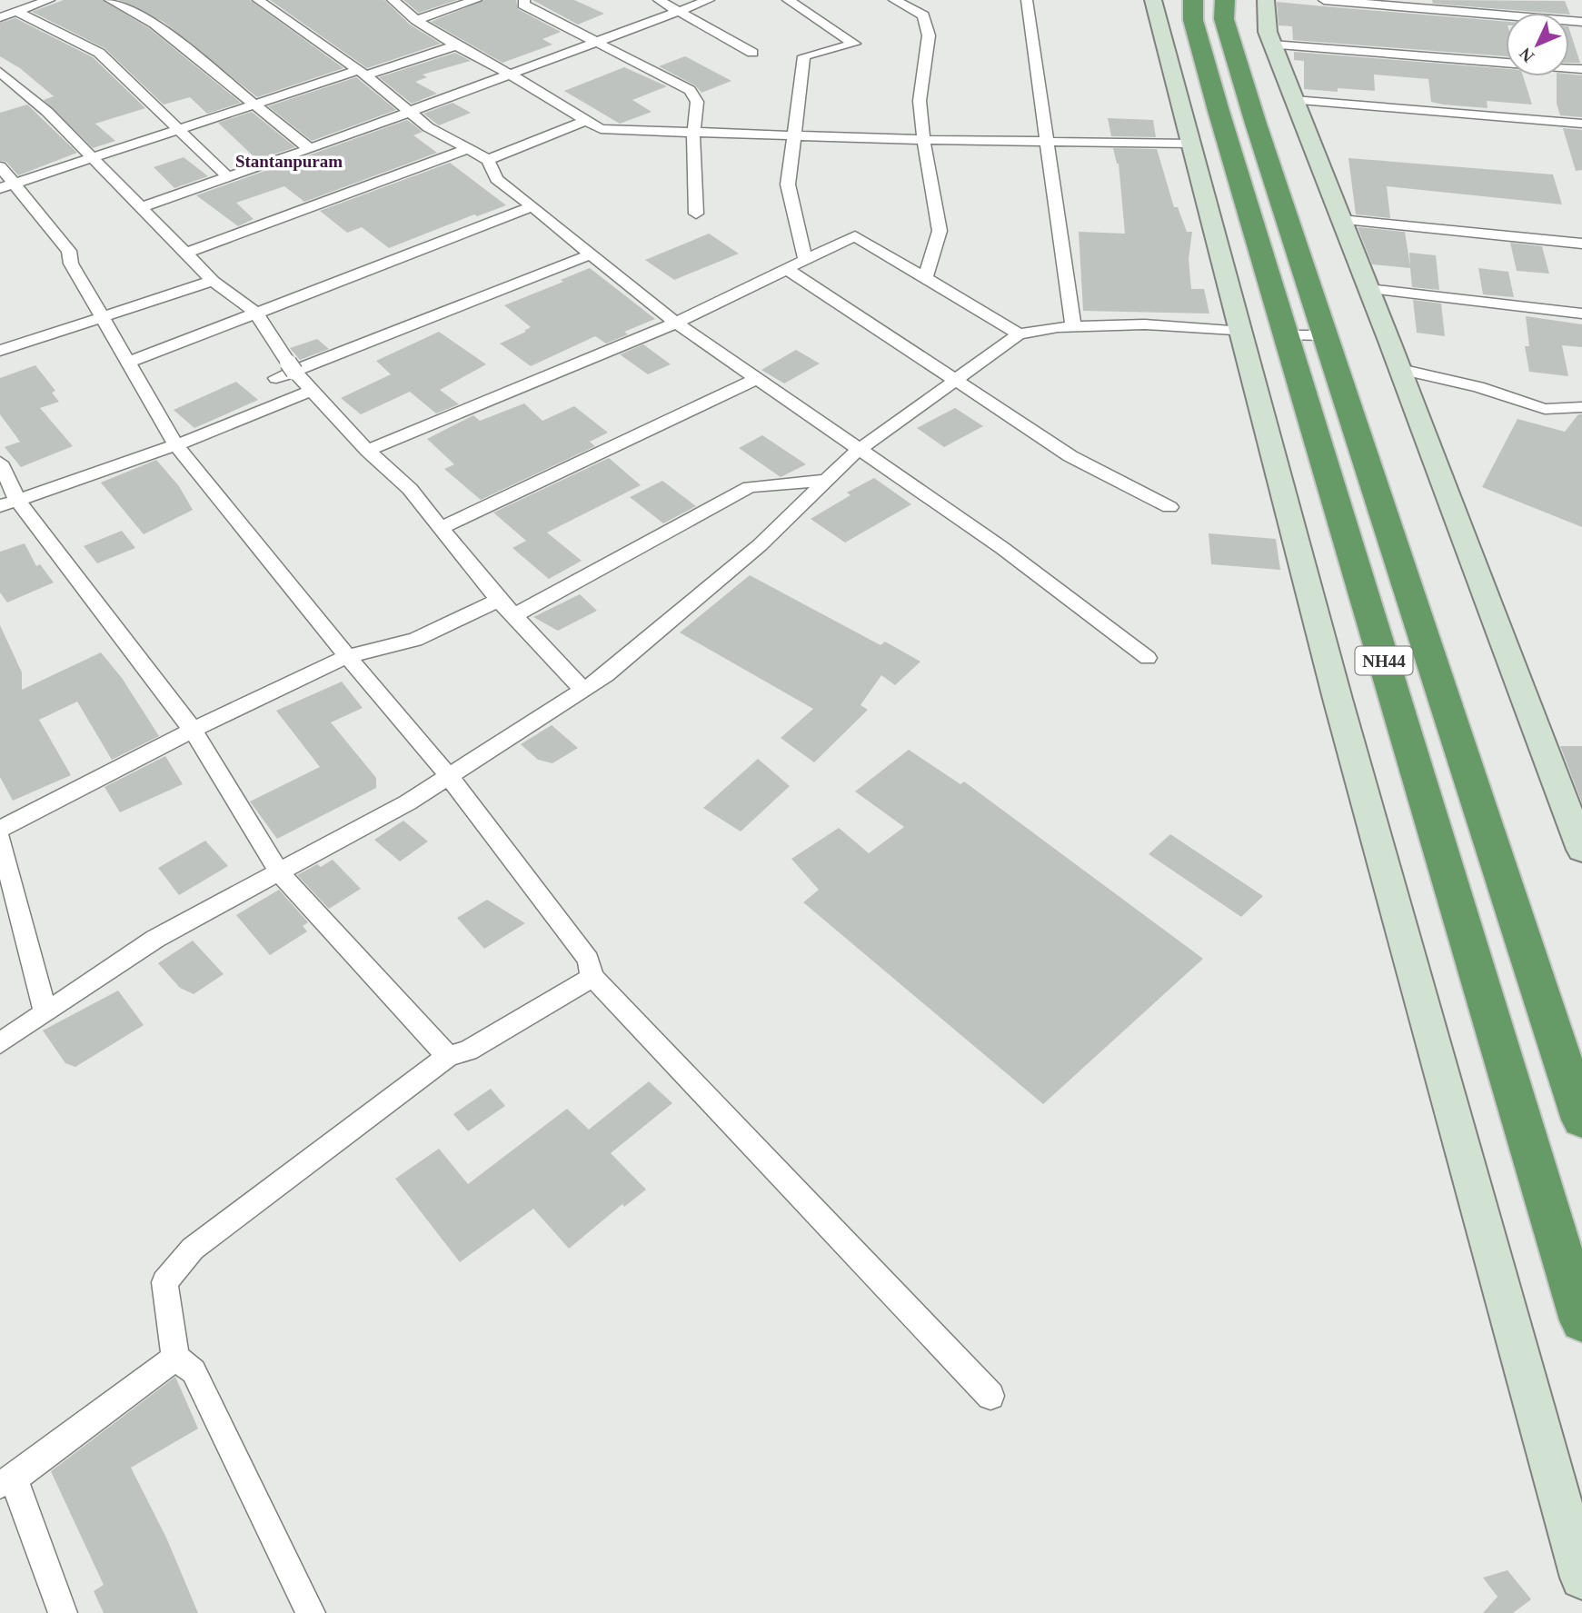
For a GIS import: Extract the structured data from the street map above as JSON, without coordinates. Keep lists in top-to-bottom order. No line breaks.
{"streets":{"highway":["NH44"]},"districts":["Stantanpuram"],"north":"bottom left"}
